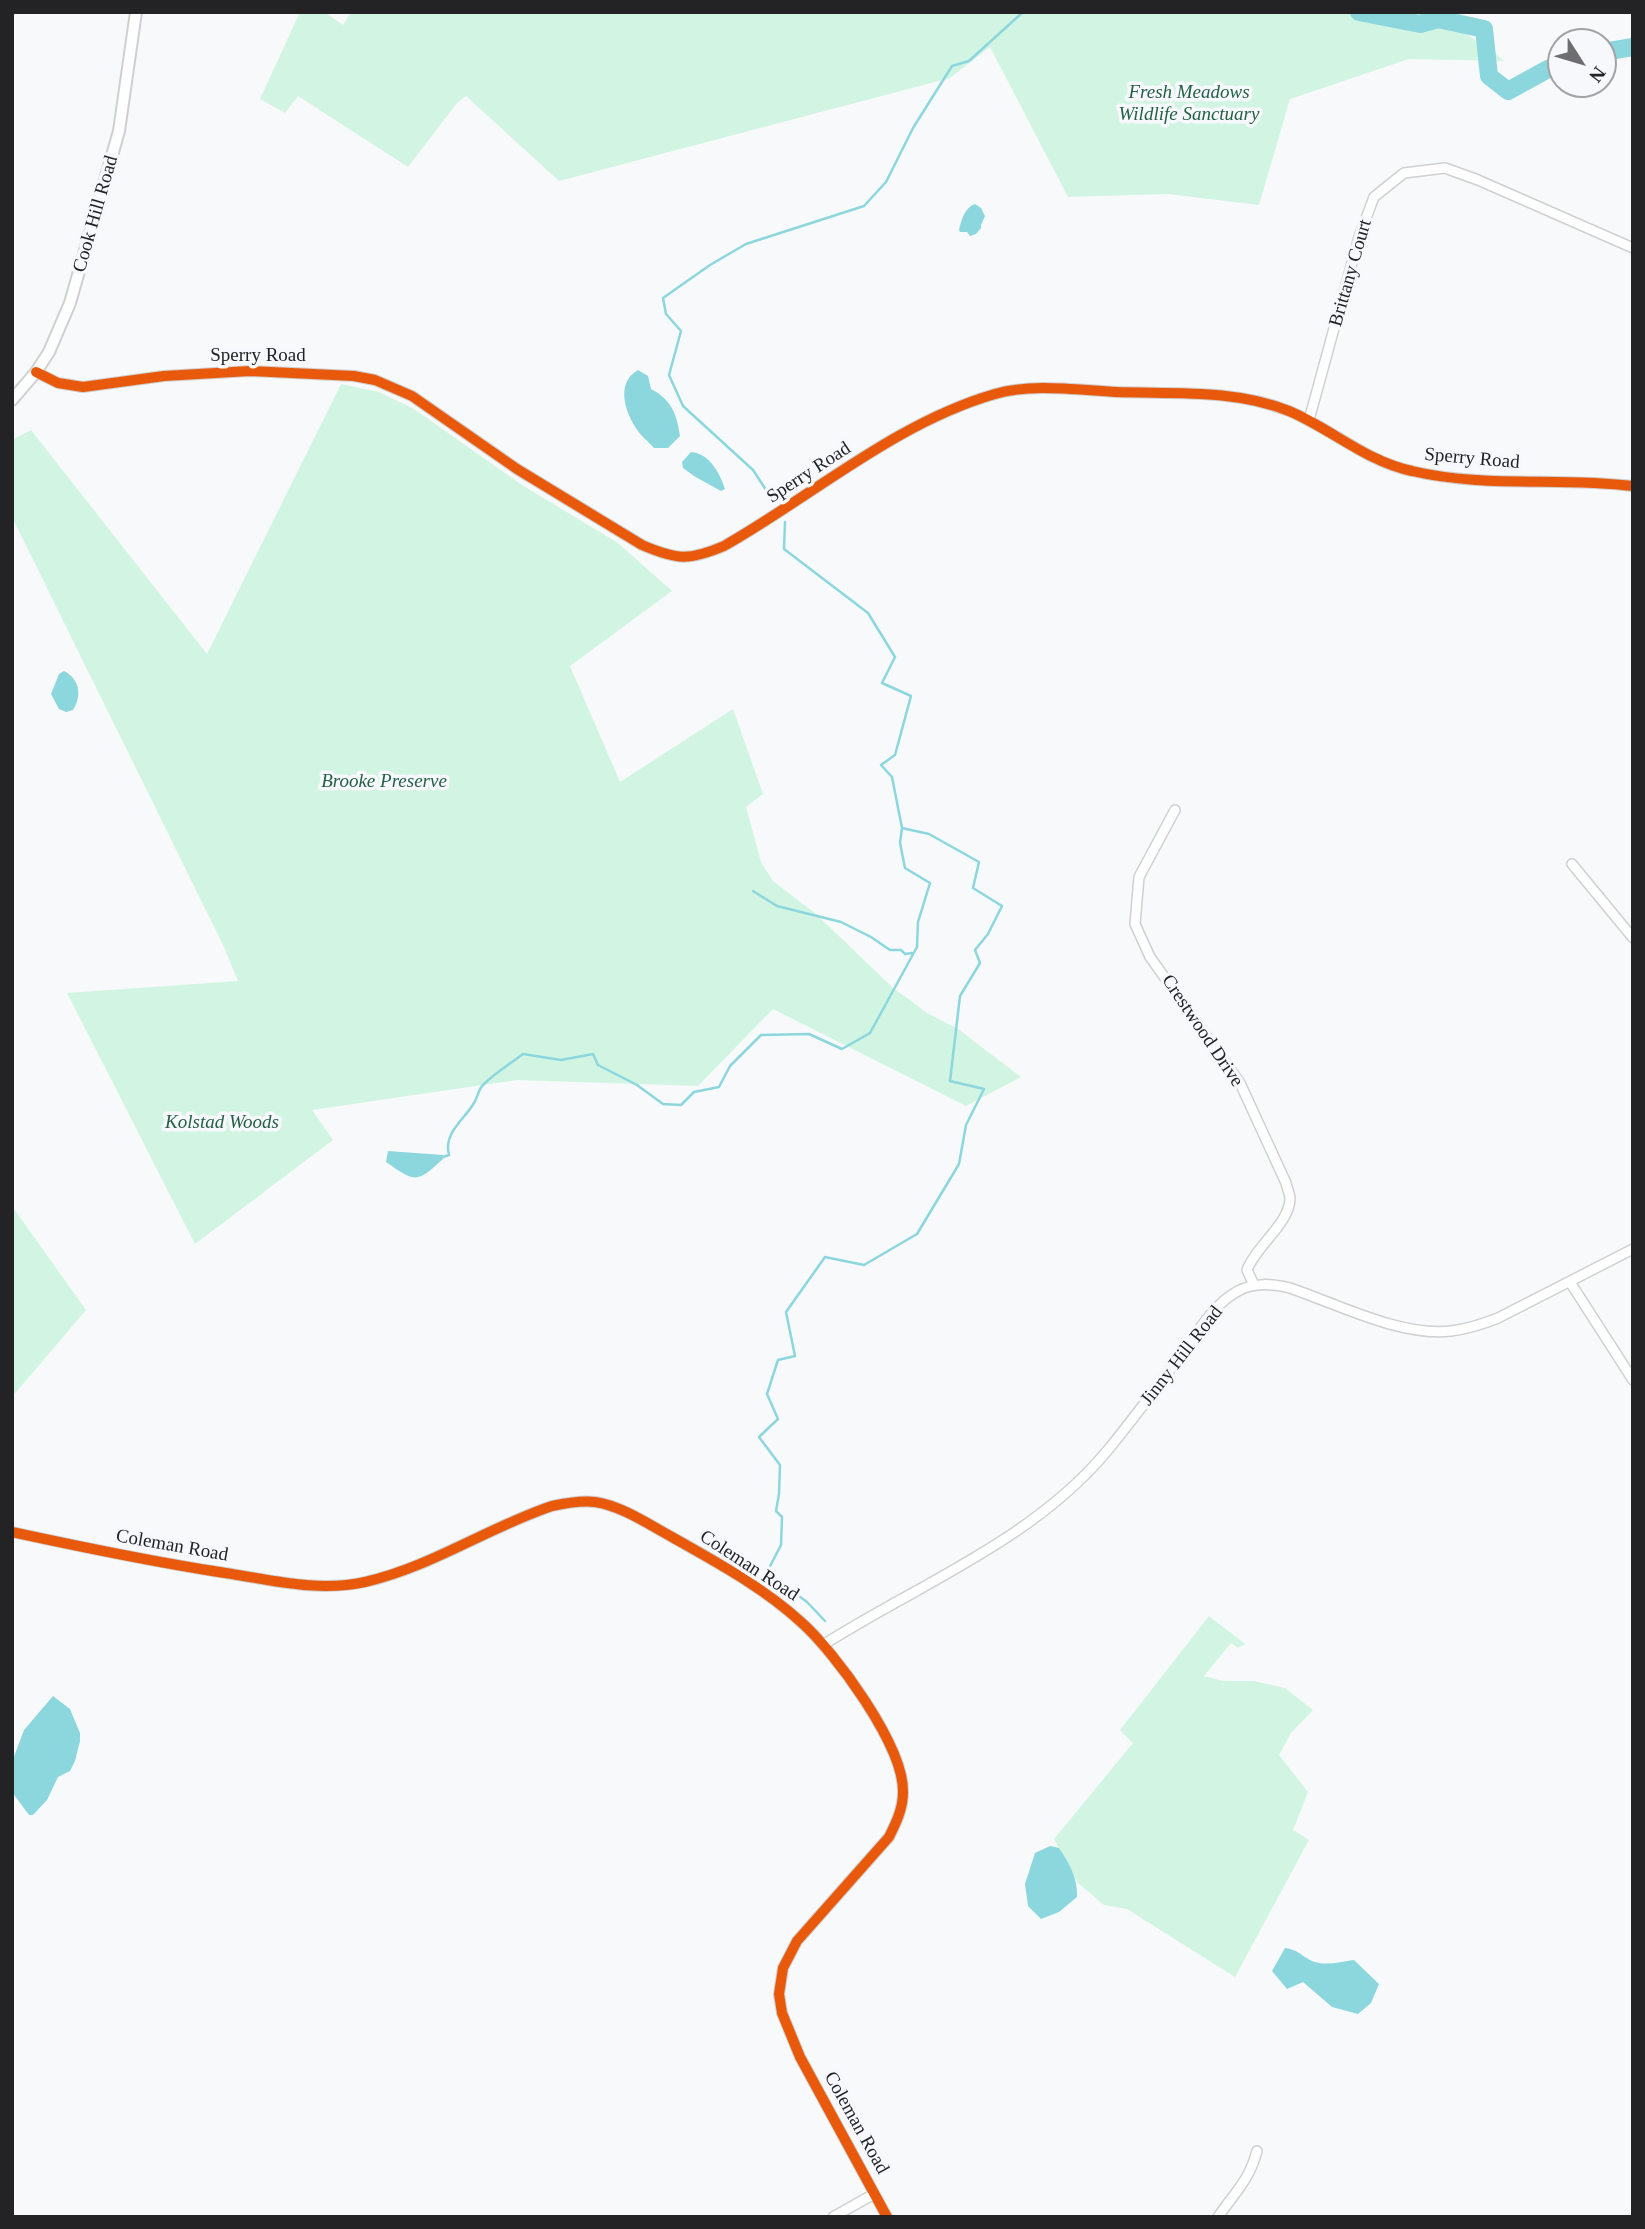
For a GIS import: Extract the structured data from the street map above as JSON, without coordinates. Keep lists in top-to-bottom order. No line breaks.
{"streets":{"street":["Cook Hill Road","Brittany Court","Sperry Road","Crestwood Drive","Jinny Hill Road","Coleman Road"]},"crossings":[["Cook Hill Road","Sperry Road"],["Brittany Court","Sperry Road"],["Crestwood Drive","Jinny Hill Road"],["Jinny Hill Road","Coleman Road"]],"parks":["Fresh Meadows Wildlife Sanctuary","Brooke Preserve","Kolstad Woods"],"north":"bottom right"}
